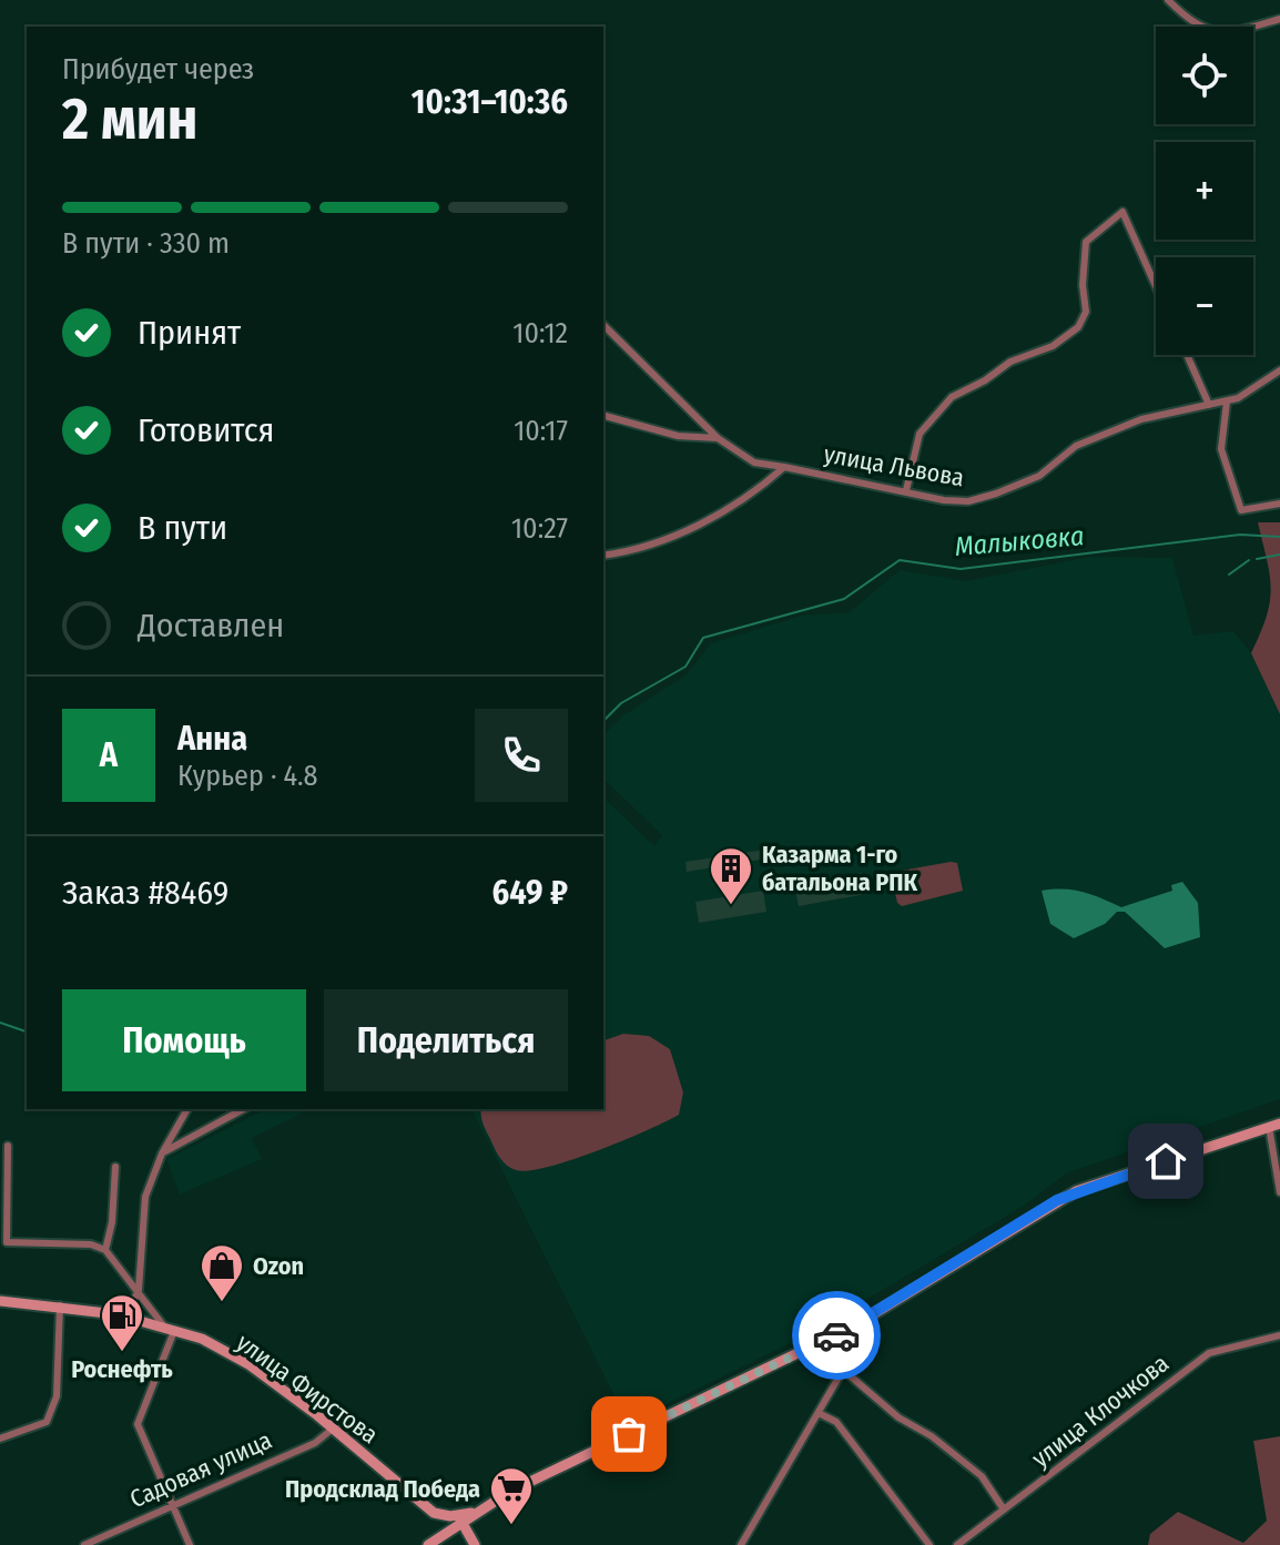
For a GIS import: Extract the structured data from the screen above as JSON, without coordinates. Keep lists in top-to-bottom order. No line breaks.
{"streets":{"main road":["улица Фирстова"],"street":["улица Львова","улица Клочкова","Садовая улица"]},"crossings":[["улица Фирстова","Садовая улица"]],"water":["Малыковка"],"places":{"building":["Казарма 1-го батальона РПК"],"shop":["Ozon"],"fuel station":["Роснефть"],"supermarket":["Продсклад Победа"]},"page":{"map_buttons":["+","−"],"heading":["2 мин","Прибудет через","10:31–10:36"],"panel":["Анна","Курьер · 4.8","Заказ #8469","649 ₽"],"bar":"В пути · 330 m","list":[["Принят","10:12"],["Готовится","10:17"],["В пути","10:27"],"Доставлен"],"round":"А","buttons":["Помощь","Поделиться"]}}
